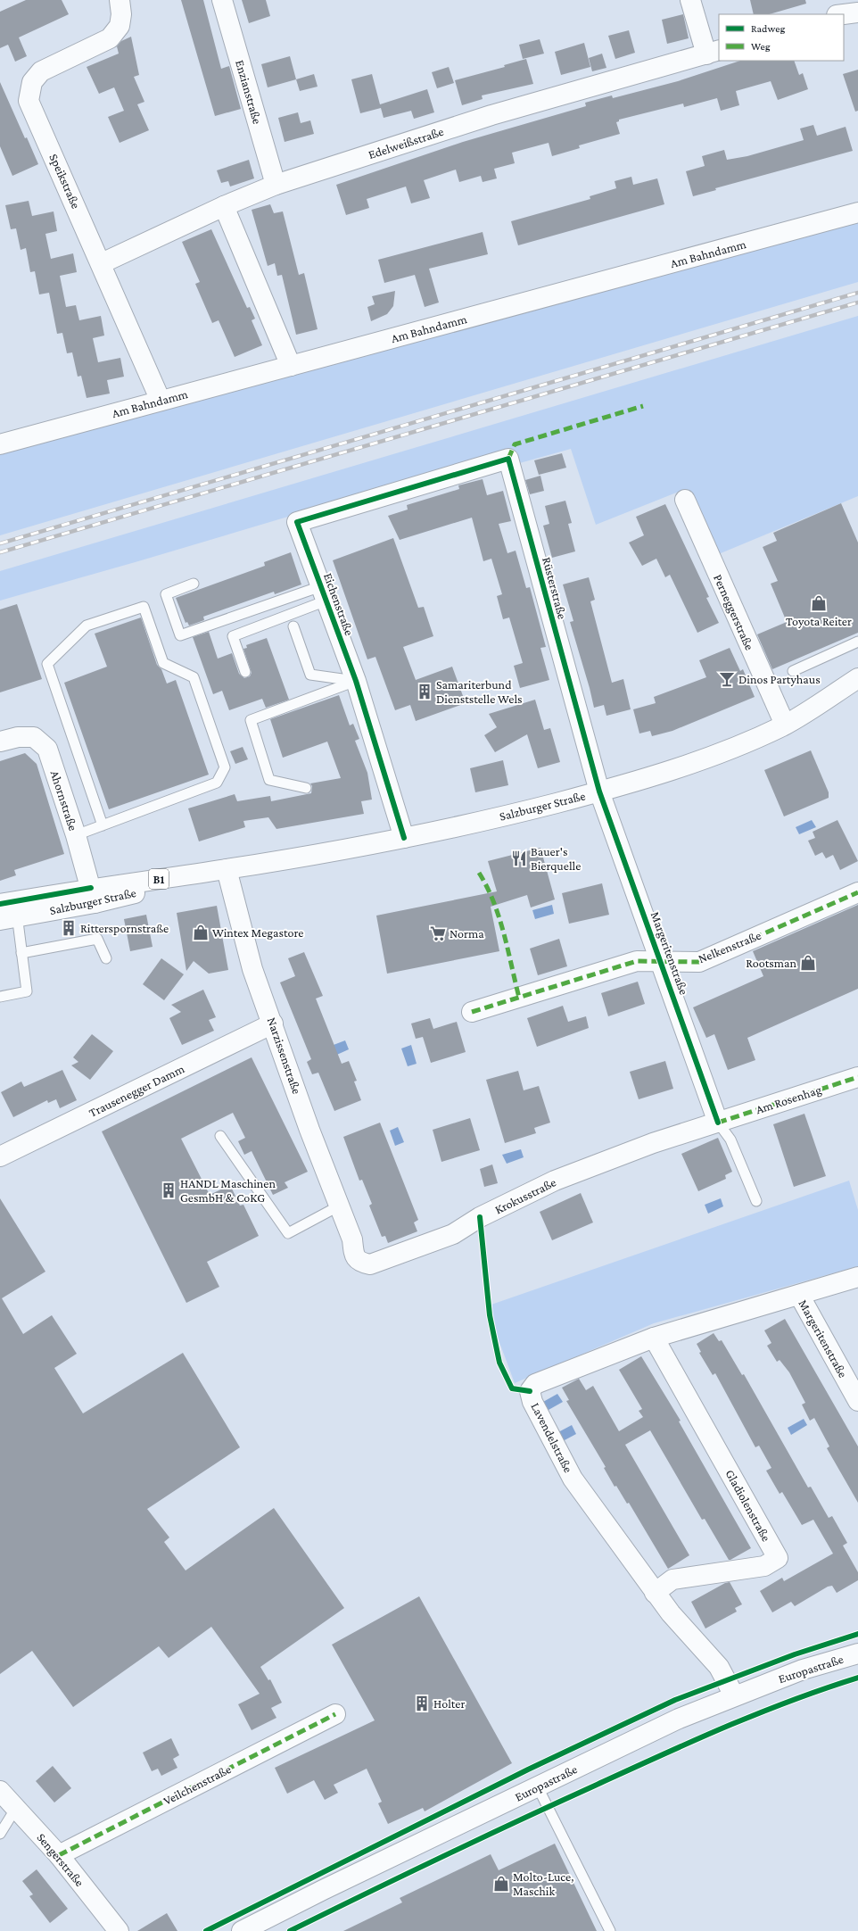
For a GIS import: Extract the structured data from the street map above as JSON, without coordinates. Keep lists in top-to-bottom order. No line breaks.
{"streets":{"street":["Enzianstraße","Edelweißstraße","Speikstraße","Am Bahndamm","Rüsterstraße","Eichenstraße","Perneggerstraße","Ahornstraße","Salzburger Straße","B1","Nelkenstraße","Margeritenstraße","Narzissenstraße","Trausenegger Damm","Am Rosenhag","Krokusstraße","Lavendelstraße","Gladiolenstraße","Europastraße","Veilchenstraße","Sengerstraße"]},"crossings":[["Enzianstraße","Edelweißstraße"],["Edelweißstraße","Speikstraße"],["Speikstraße","Am Bahndamm"],["Rüsterstraße","Eichenstraße"],["Rüsterstraße","Salzburger Straße"],["Rüsterstraße","Margeritenstraße"],["Eichenstraße","Salzburger Straße"],["Perneggerstraße","Salzburger Straße"],["Ahornstraße","Salzburger Straße"],["Salzburger Straße","Margeritenstraße"],["Salzburger Straße","Narzissenstraße"],["Nelkenstraße","Margeritenstraße"],["Margeritenstraße","Am Rosenhag"],["Margeritenstraße","Krokusstraße"],["Margeritenstraße","Lavendelstraße"],["Narzissenstraße","Trausenegger Damm"],["Narzissenstraße","Krokusstraße"],["Am Rosenhag","Krokusstraße"],["Lavendelstraße","Gladiolenstraße"],["Lavendelstraße","Europastraße"],["Veilchenstraße","Sengerstraße"]],"places":{"shop":["Toyota Reiter","Wintex Megastore","Rootsman","Molto-Luce, Maschik"],"bar":["Dinos Partyhaus"],"building":["Samariterbund Dienststelle Wels","Ritterspornstraße","HANDL Maschinen GesmbH & CoKG","Holter"],"restaurant":["Bauer's Bierquelle"],"supermarket":["Norma"]},"legend":["Radweg","Weg"]}
